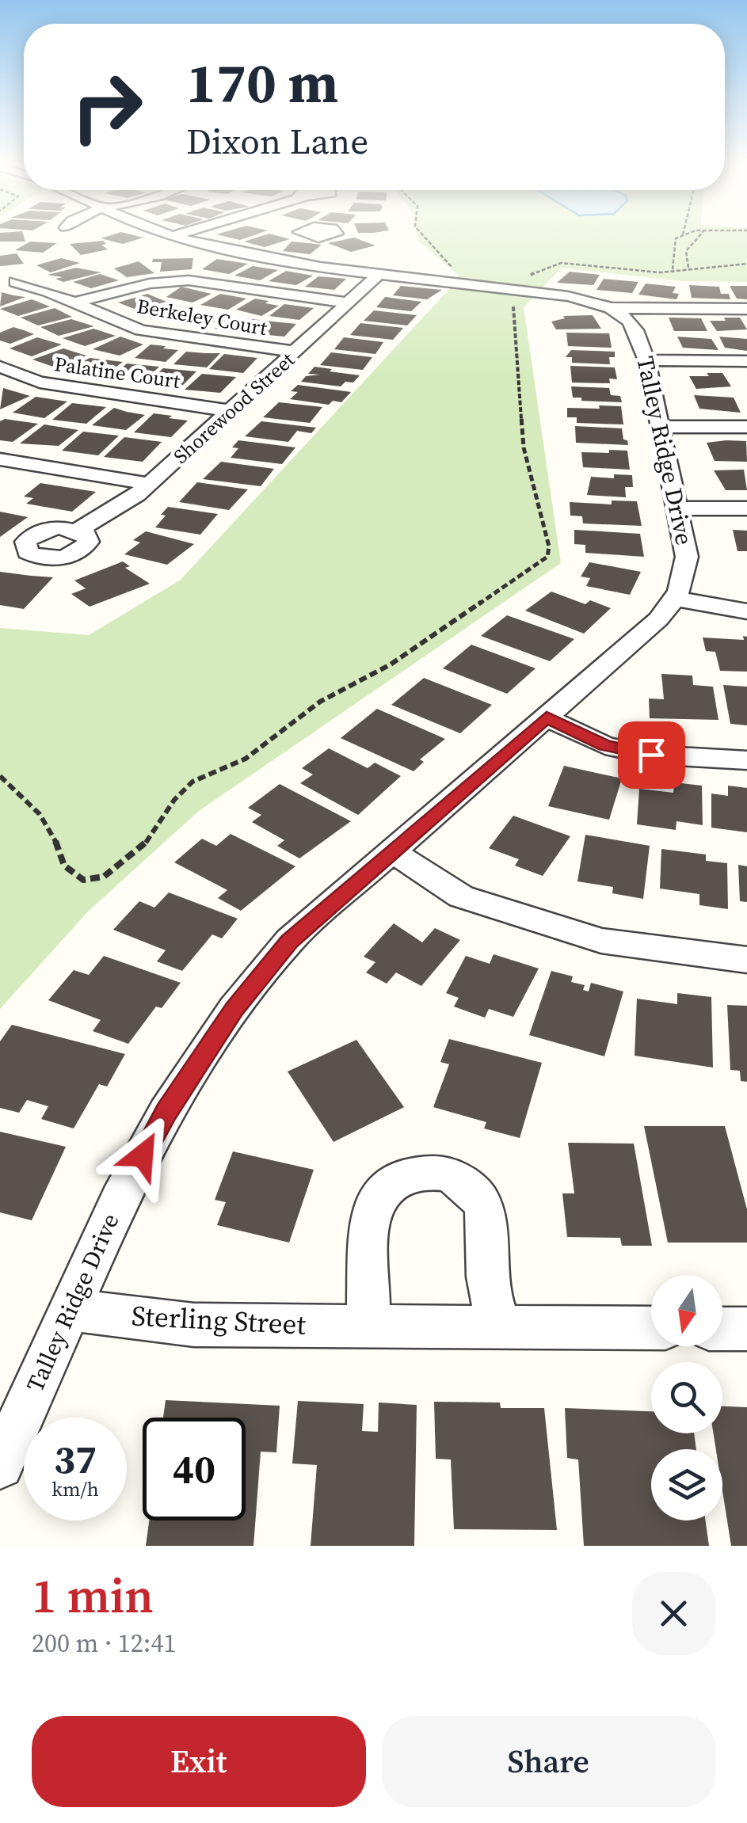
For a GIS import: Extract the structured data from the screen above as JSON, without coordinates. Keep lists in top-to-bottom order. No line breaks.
{"streets":{"street":["Berkeley Court","Palatine Court","Shorewood Street","Talley Ridge Drive","Sterling Street"]},"crossings":[["Berkeley Court","Shorewood Street"],["Palatine Court","Shorewood Street"],["Shorewood Street","Talley Ridge Drive"],["Talley Ridge Drive","Sterling Street"]],"north":"bottom","page":{"turn":["170 m","Dixon Lane"],"speed":"37 km/h","limit":"40","heading":["1 min","200 m · 12:41"],"buttons":["Exit","Share"]}}
